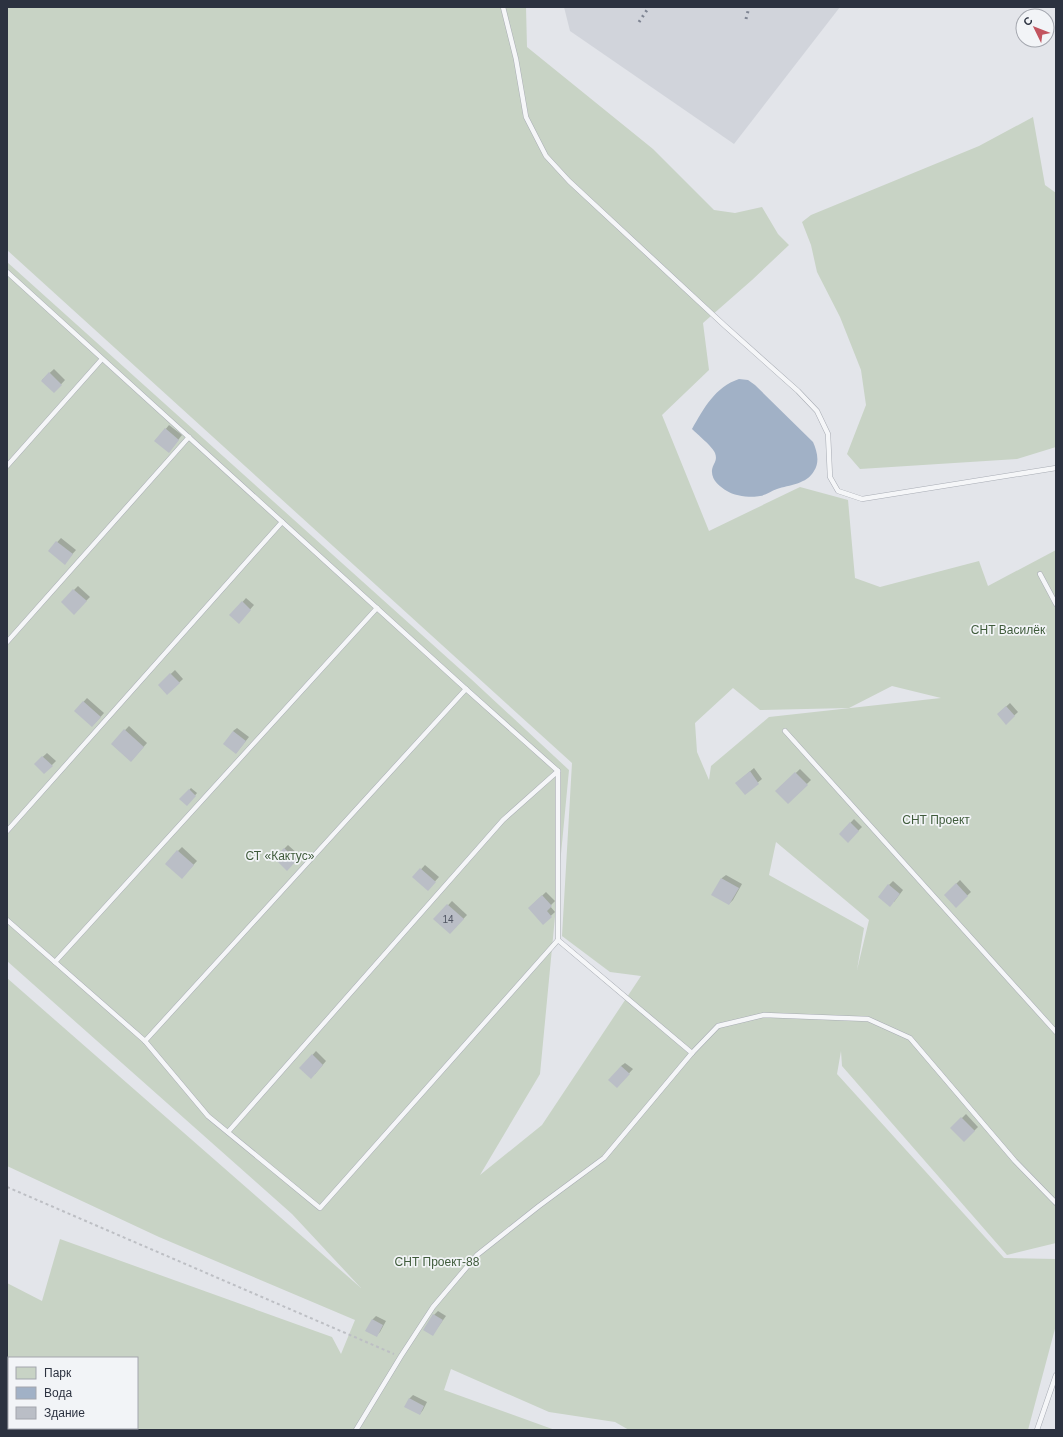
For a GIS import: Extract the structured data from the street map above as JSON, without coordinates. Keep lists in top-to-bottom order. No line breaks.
{"parks":["СНТ Василёк","СНТ Проект","СТ «Кактус»","СНТ Проект-88"],"house_numbers":["14"],"legend":["Парк","Вода","Здание"],"north":"top left"}
